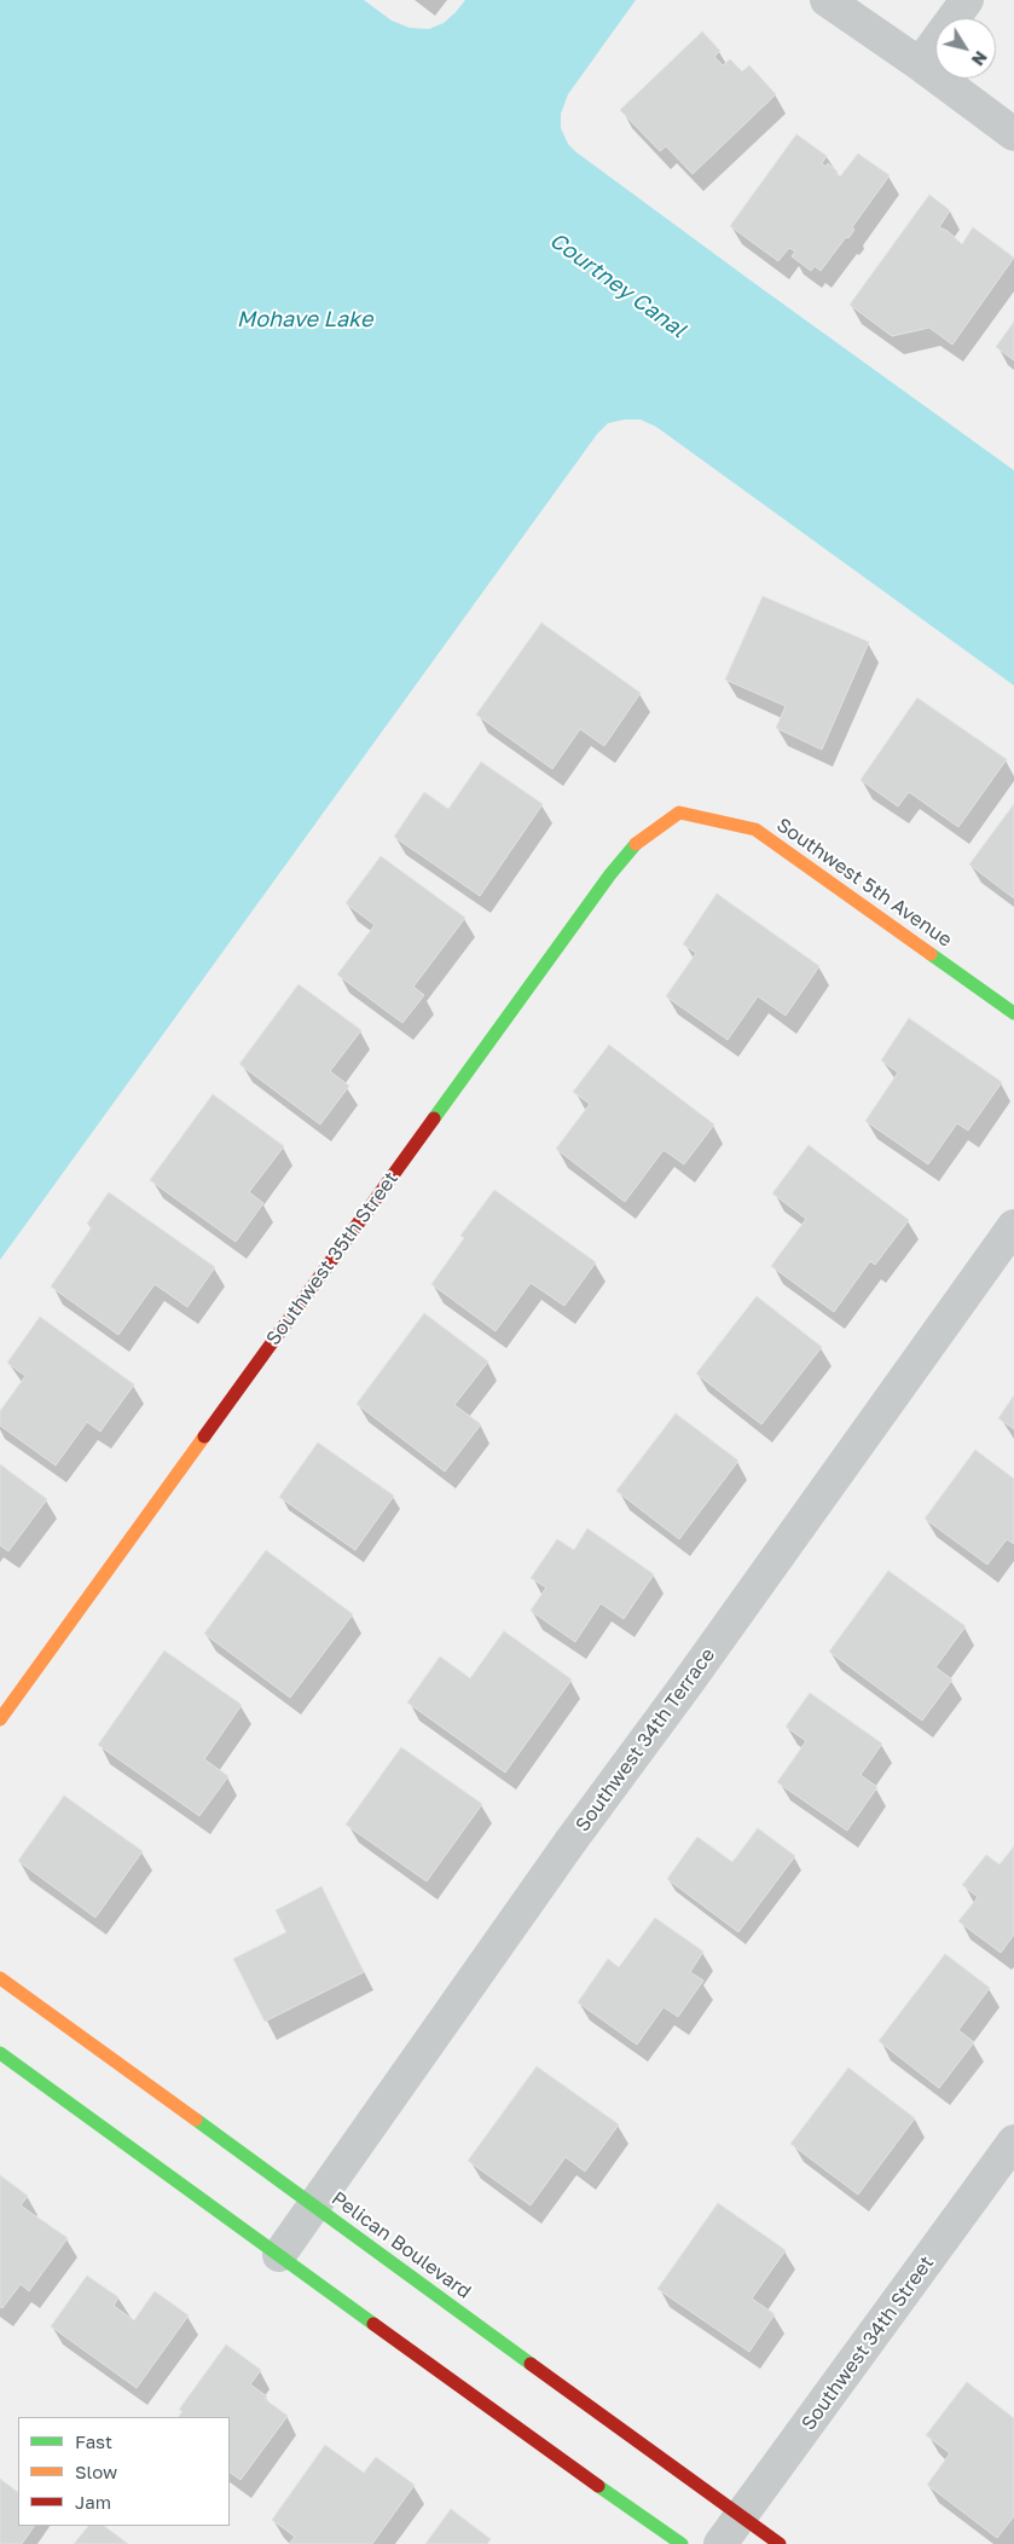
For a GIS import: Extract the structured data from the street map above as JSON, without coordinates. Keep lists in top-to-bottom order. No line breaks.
{"streets":{"street":["Southwest 5th Avenue","Southwest 35th Street","Southwest 34th Terrace","Pelican Boulevard","Southwest 34th Street"]},"crossings":[["Southwest 5th Avenue","Southwest 35th Street"],["Southwest 34th Terrace","Pelican Boulevard"],["Pelican Boulevard","Southwest 34th Street"]],"water":["Courtney Canal","Mohave Lake"],"legend":["Fast","Slow","Jam"],"north":"bottom right"}
